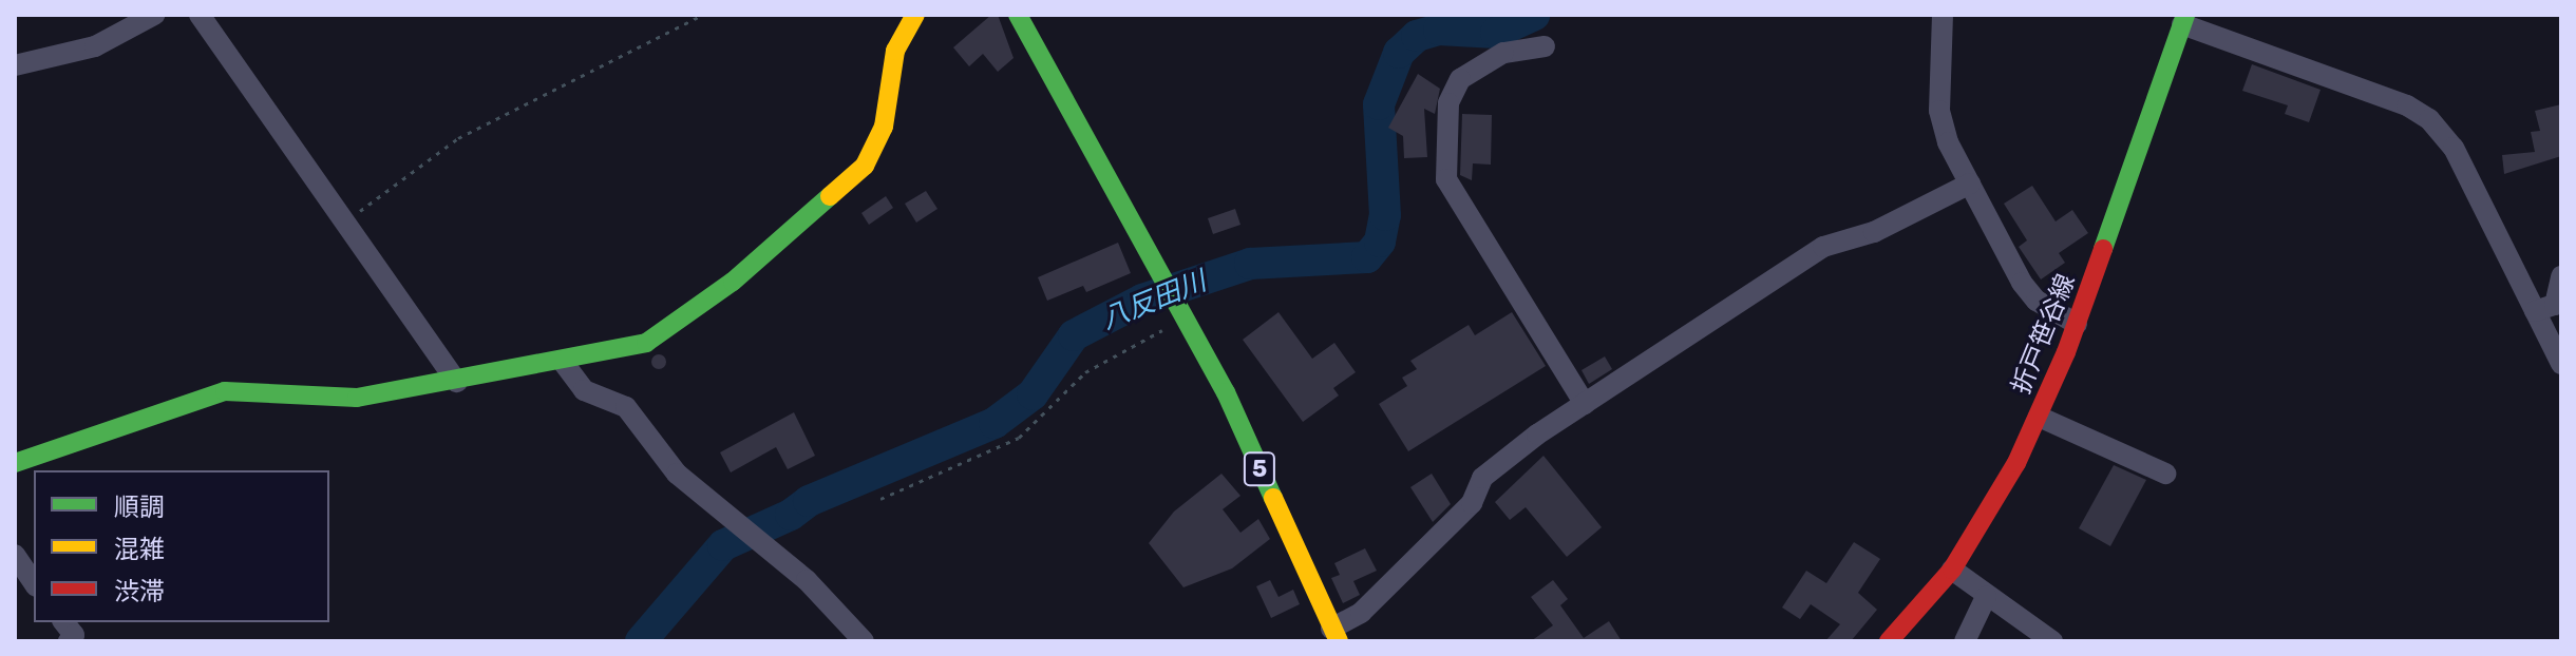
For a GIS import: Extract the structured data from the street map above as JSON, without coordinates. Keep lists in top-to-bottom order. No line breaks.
{"streets":{"main road":["折戸笹谷線","5"]},"water":["八反田川"],"legend":["順調","混雑","渋滞"]}
